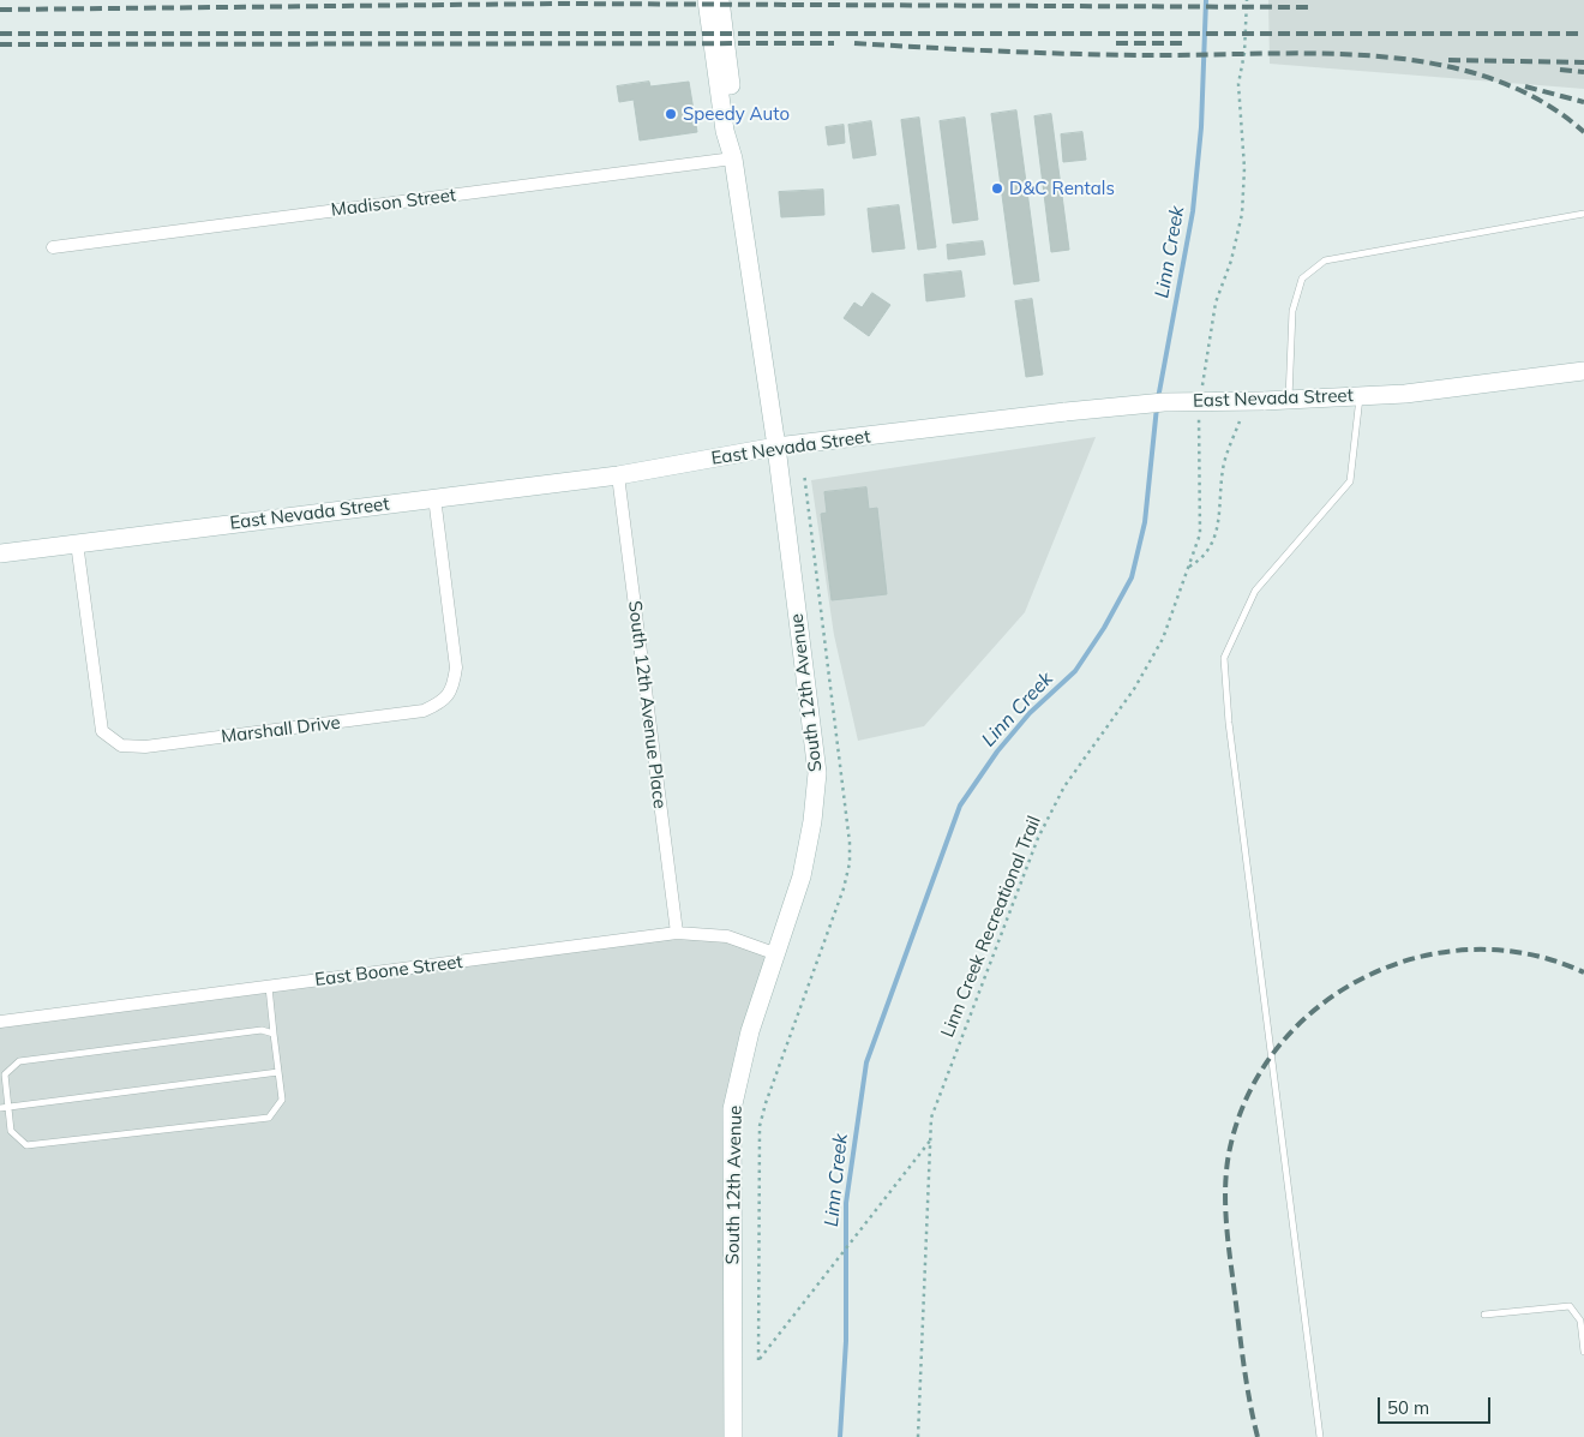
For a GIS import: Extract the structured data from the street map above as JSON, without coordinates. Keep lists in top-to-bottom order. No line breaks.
{"streets":{"main road":["East Nevada Street","South 12th Avenue"],"street":["Madison Street","South 12th Avenue Place","Marshall Drive","East Boone Street"],"path":["Linn Creek Recreational Trail"]},"crossings":[["Madison Street","South 12th Avenue"],["East Nevada Street","South 12th Avenue"],["East Nevada Street","South 12th Avenue Place"],["East Nevada Street","Marshall Drive"],["South 12th Avenue","East Boone Street"],["South 12th Avenue Place","East Boone Street"]],"water":["Linn Creek"],"places":["Speedy Auto","D&C Rentals"],"scale_bar":"50 m"}
